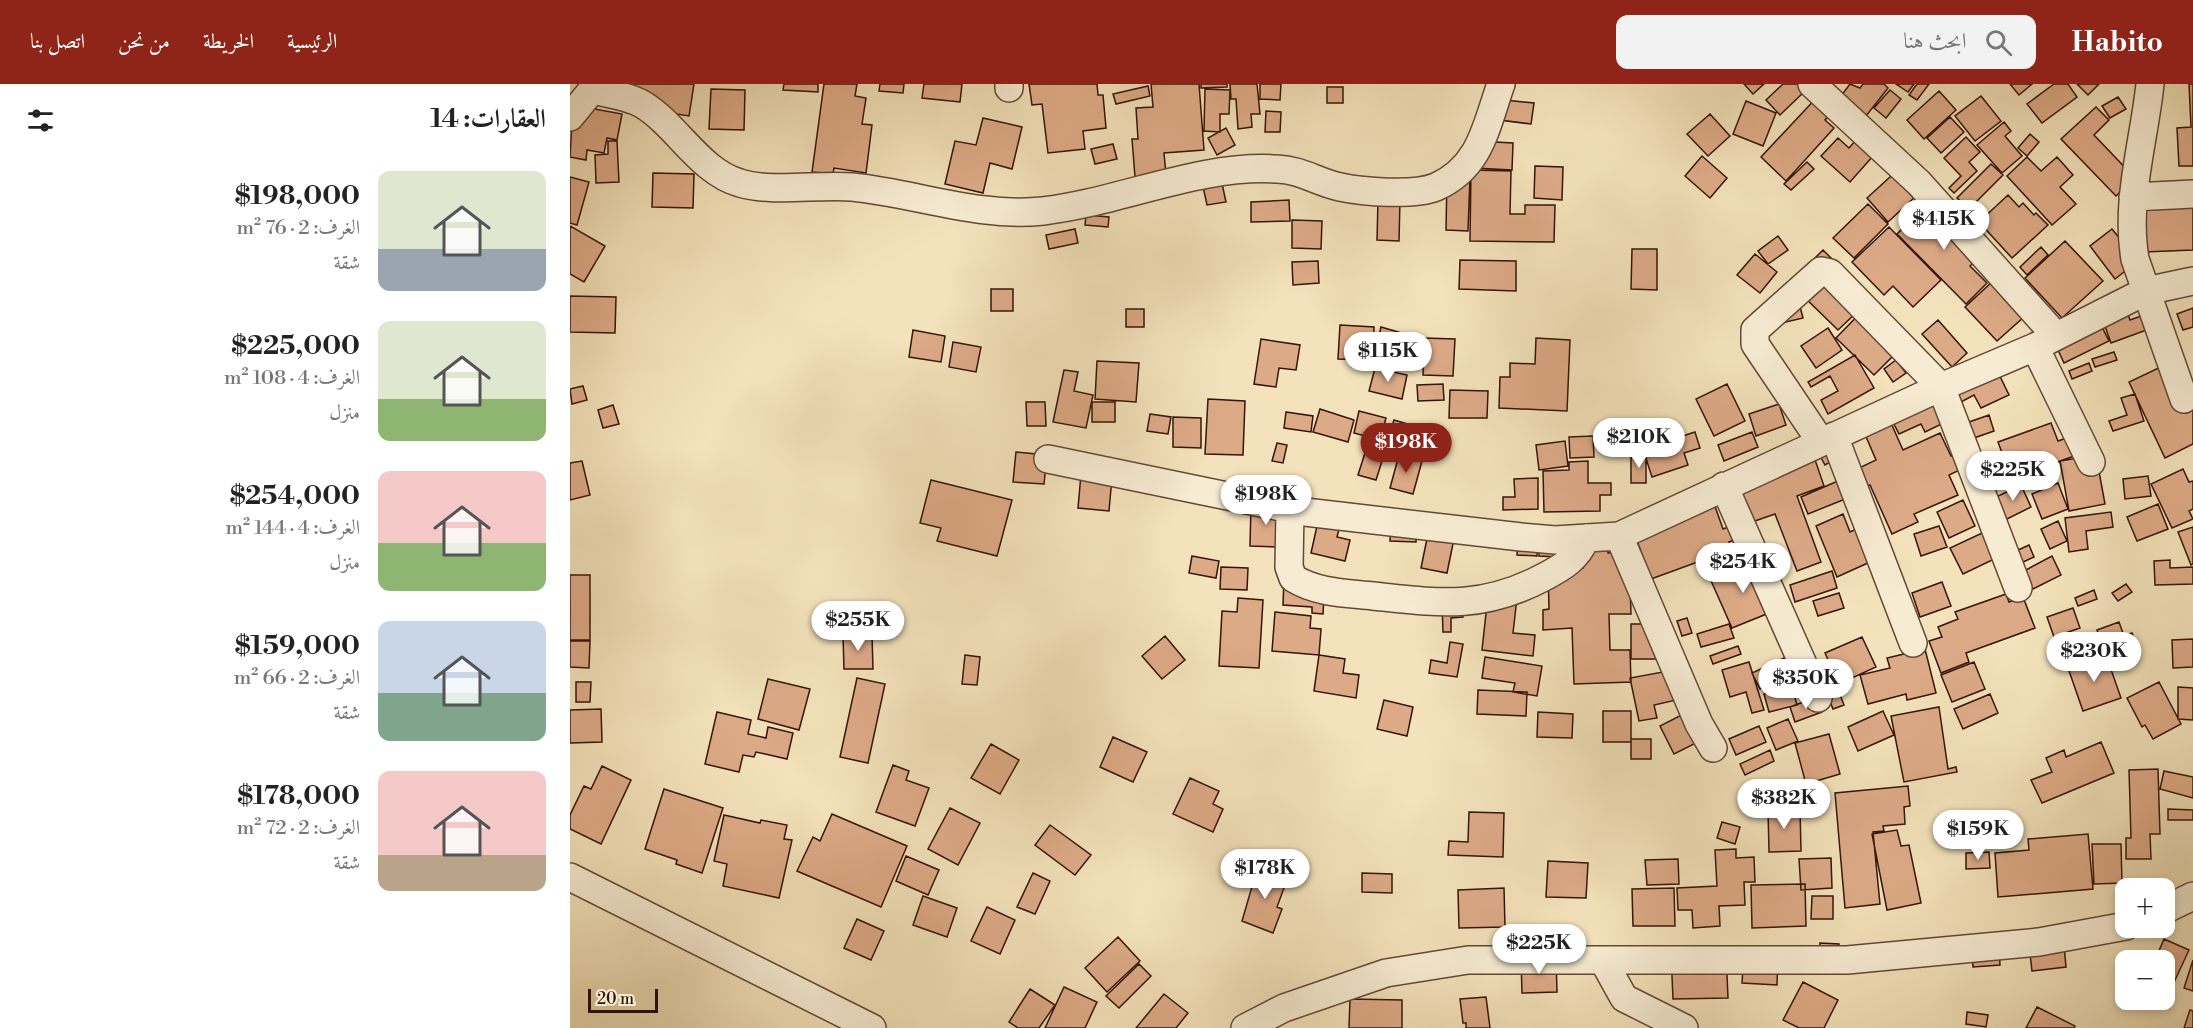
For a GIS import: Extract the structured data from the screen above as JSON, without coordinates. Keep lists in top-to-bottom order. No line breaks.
{"scale_bar":"20 m","page":{"header":"Habito","search":"ابحث هنا","nav":["الرئيسية","الخريطة","من نحن","اتصل بنا"],"heading":"العقارات: 14","list":[{"name":"$198,000","note":"الغرف: 2 · 76 m² · شقة"},{"name":"$225,000","note":"الغرف: 4 · 108 m² · منزل"},{"name":"$254,000","note":"الغرف: 4 · 144 m² · منزل"},{"name":"$159,000","note":"الغرف: 2 · 66 m² · شقة"},{"name":"$178,000","note":"الغرف: 2 · 72 m² · شقة"}],"price":["$415K","$115K","$210K","$198K","$225K","$198K","$254K","$255K","$230K","$350K","$382K","$159K","$178K","$225K"],"map_buttons":["+","−"],"scale":"20 m"}}
